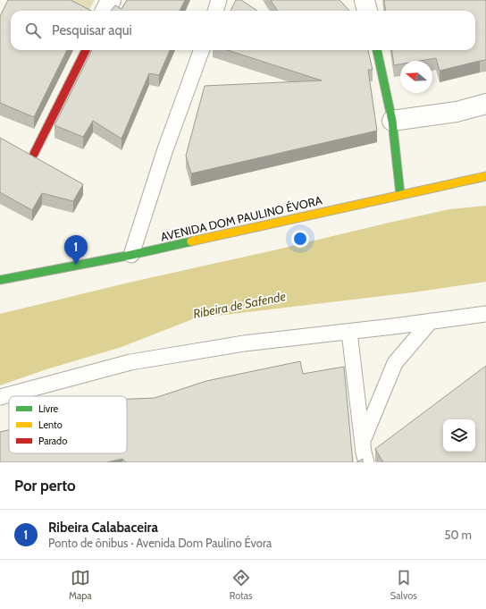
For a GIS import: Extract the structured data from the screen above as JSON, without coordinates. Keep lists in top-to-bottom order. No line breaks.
{"streets":{"main road":["AVENIDA DOM PAULINO ÉVORA"]},"water":["Ribeira de Safende"],"legend":["Livre","Lento","Parado"],"north":"left","page":{"search":"Pesquisar aqui","pins":"1","heading":"Por perto","list":[{"mark":"1","name":"Ribeira Calabaceira","note":"Ponto de ônibus · Avenida Dom Paulino Évora","value":"50 m"}],"nav":["Mapa","Rotas","Salvos"]}}
